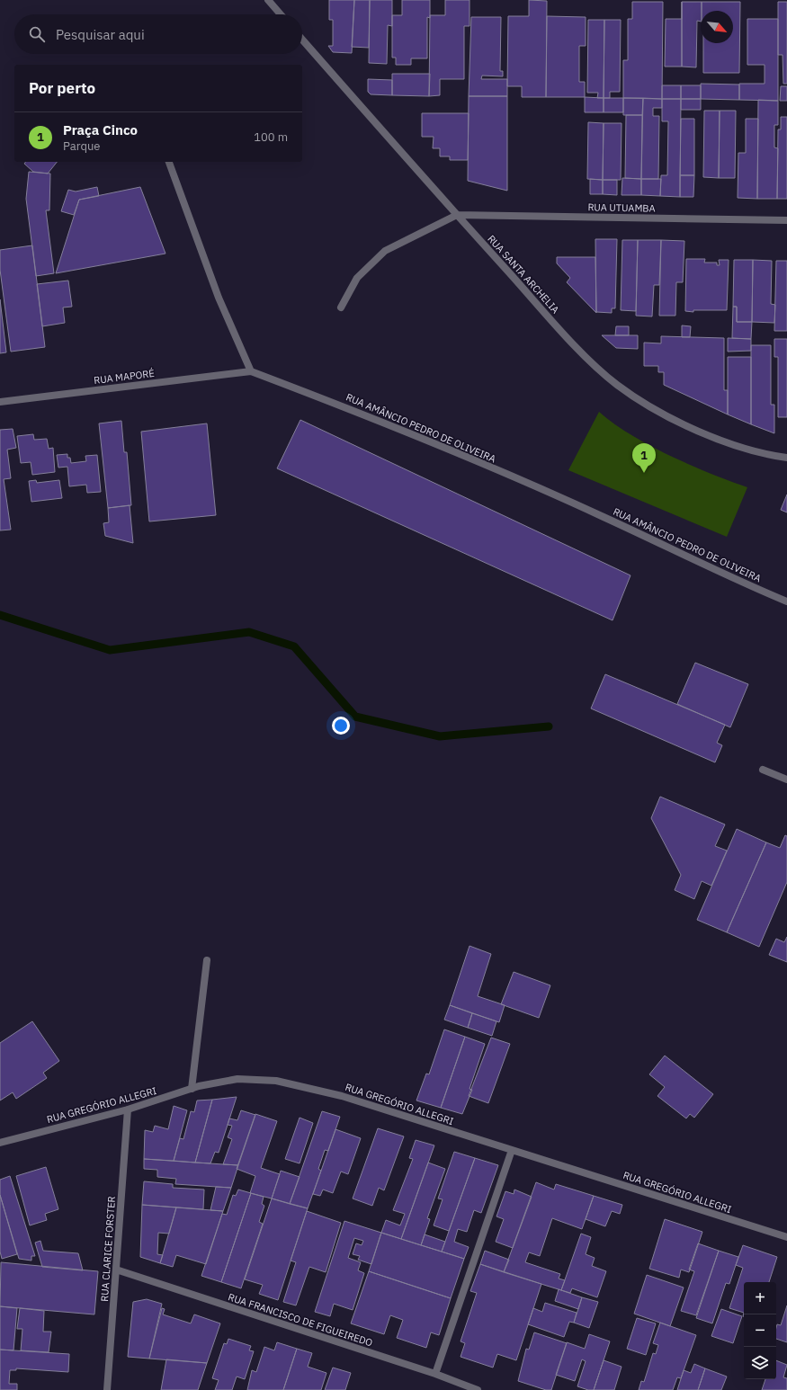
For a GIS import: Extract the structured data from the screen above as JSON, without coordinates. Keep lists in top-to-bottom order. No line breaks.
{"streets":{"street":["RUA UTUAMBA","RUA SANTA ARCHELIA","RUA MAPORÉ","RUA AMÂNCIO PEDRO DE OLIVEIRA","RUA GREGÓRIO ALLEGRI","RUA CLARICE FORSTER","RUA FRANCISCO DE FIGUEIREDO"]},"crossings":[["RUA UTUAMBA","RUA SANTA ARCHELIA"],["RUA MAPORÉ","RUA AMÂNCIO PEDRO DE OLIVEIRA"],["RUA GREGÓRIO ALLEGRI","RUA CLARICE FORSTER"],["RUA CLARICE FORSTER","RUA FRANCISCO DE FIGUEIREDO"]],"north":"bottom right","page":{"search":"Pesquisar aqui","heading":"Por perto","list":[{"mark":"1","name":"Praça Cinco","note":"Parque","value":"100 m"}],"pins":"1","map_buttons":["+","−"]}}
